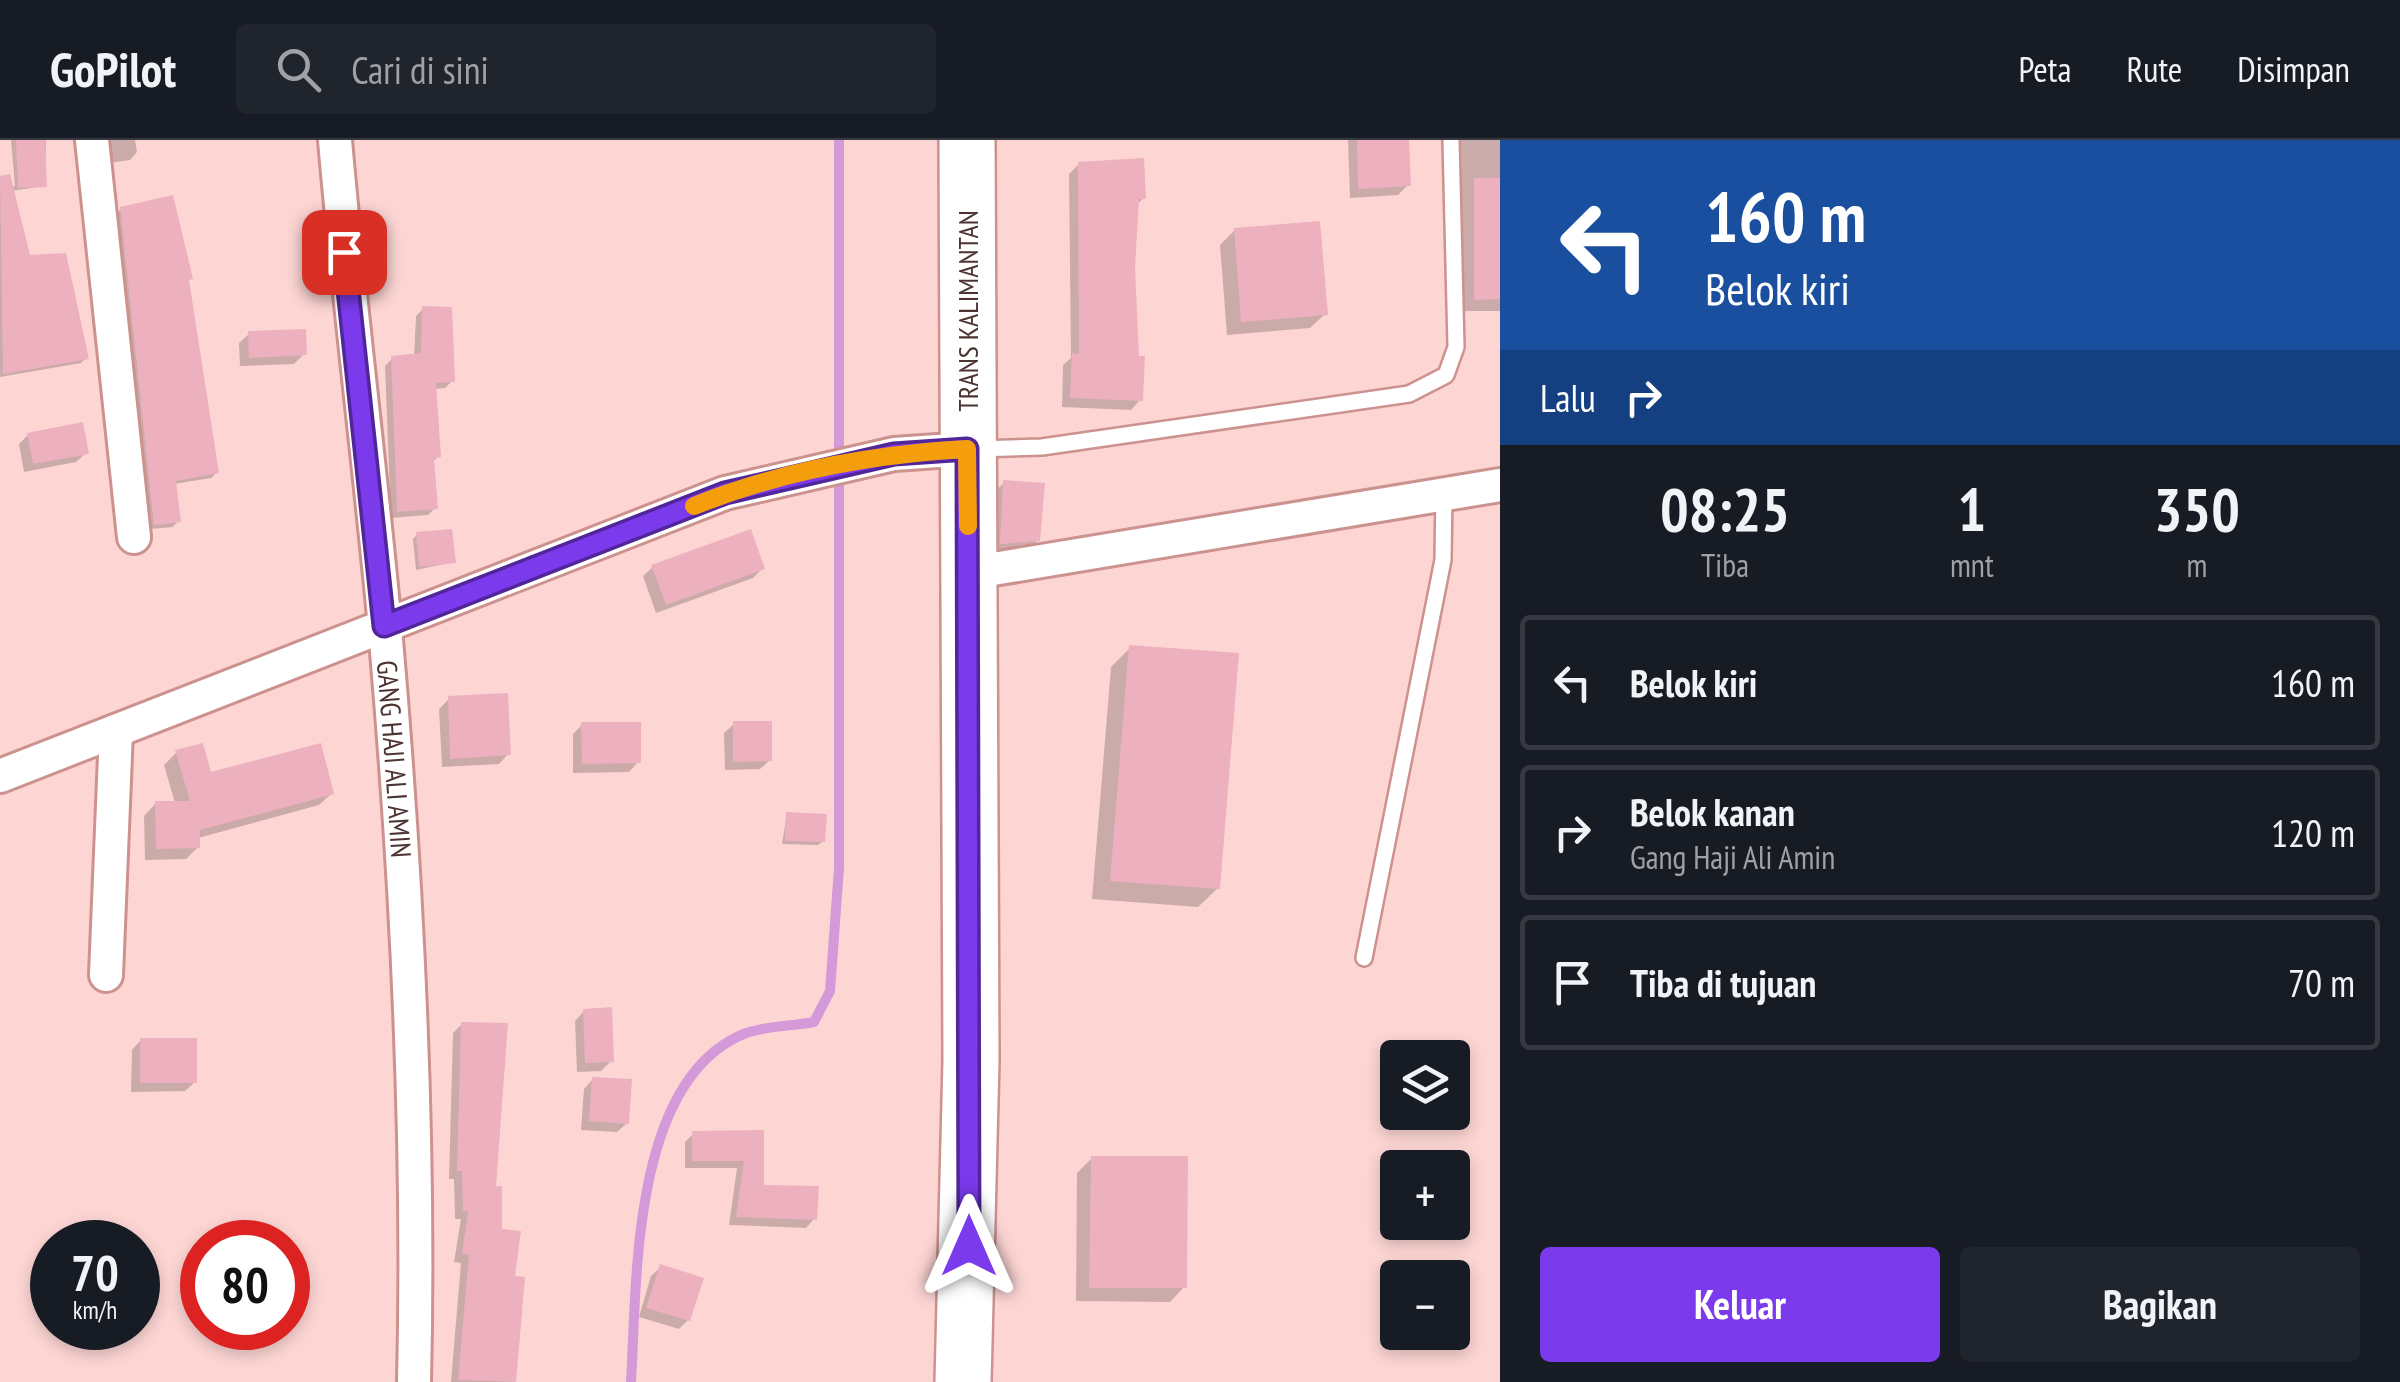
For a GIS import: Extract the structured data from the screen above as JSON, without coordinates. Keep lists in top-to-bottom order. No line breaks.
{"streets":{"highway":["TRANS KALIMANTAN"],"street":["GANG HAJI ALI AMIN"]},"page":{"header":"GoPilot","search":"Cari di sini","nav":["Peta","Rute","Disimpan"],"turn":["160 m","Belok kiri"],"then":"Lalu","eta":["08:25","Tiba","1","mnt","350","m"],"list":[{"name":"Belok kiri","value":"160 m"},{"name":"Belok kanan","note":"Gang Haji Ali Amin","value":"120 m"},{"name":"Tiba di tujuan","value":"70 m"}],"map_buttons":["+","−"],"speed":"70 km/h","limit":"80","buttons":["Keluar","Bagikan"]}}
